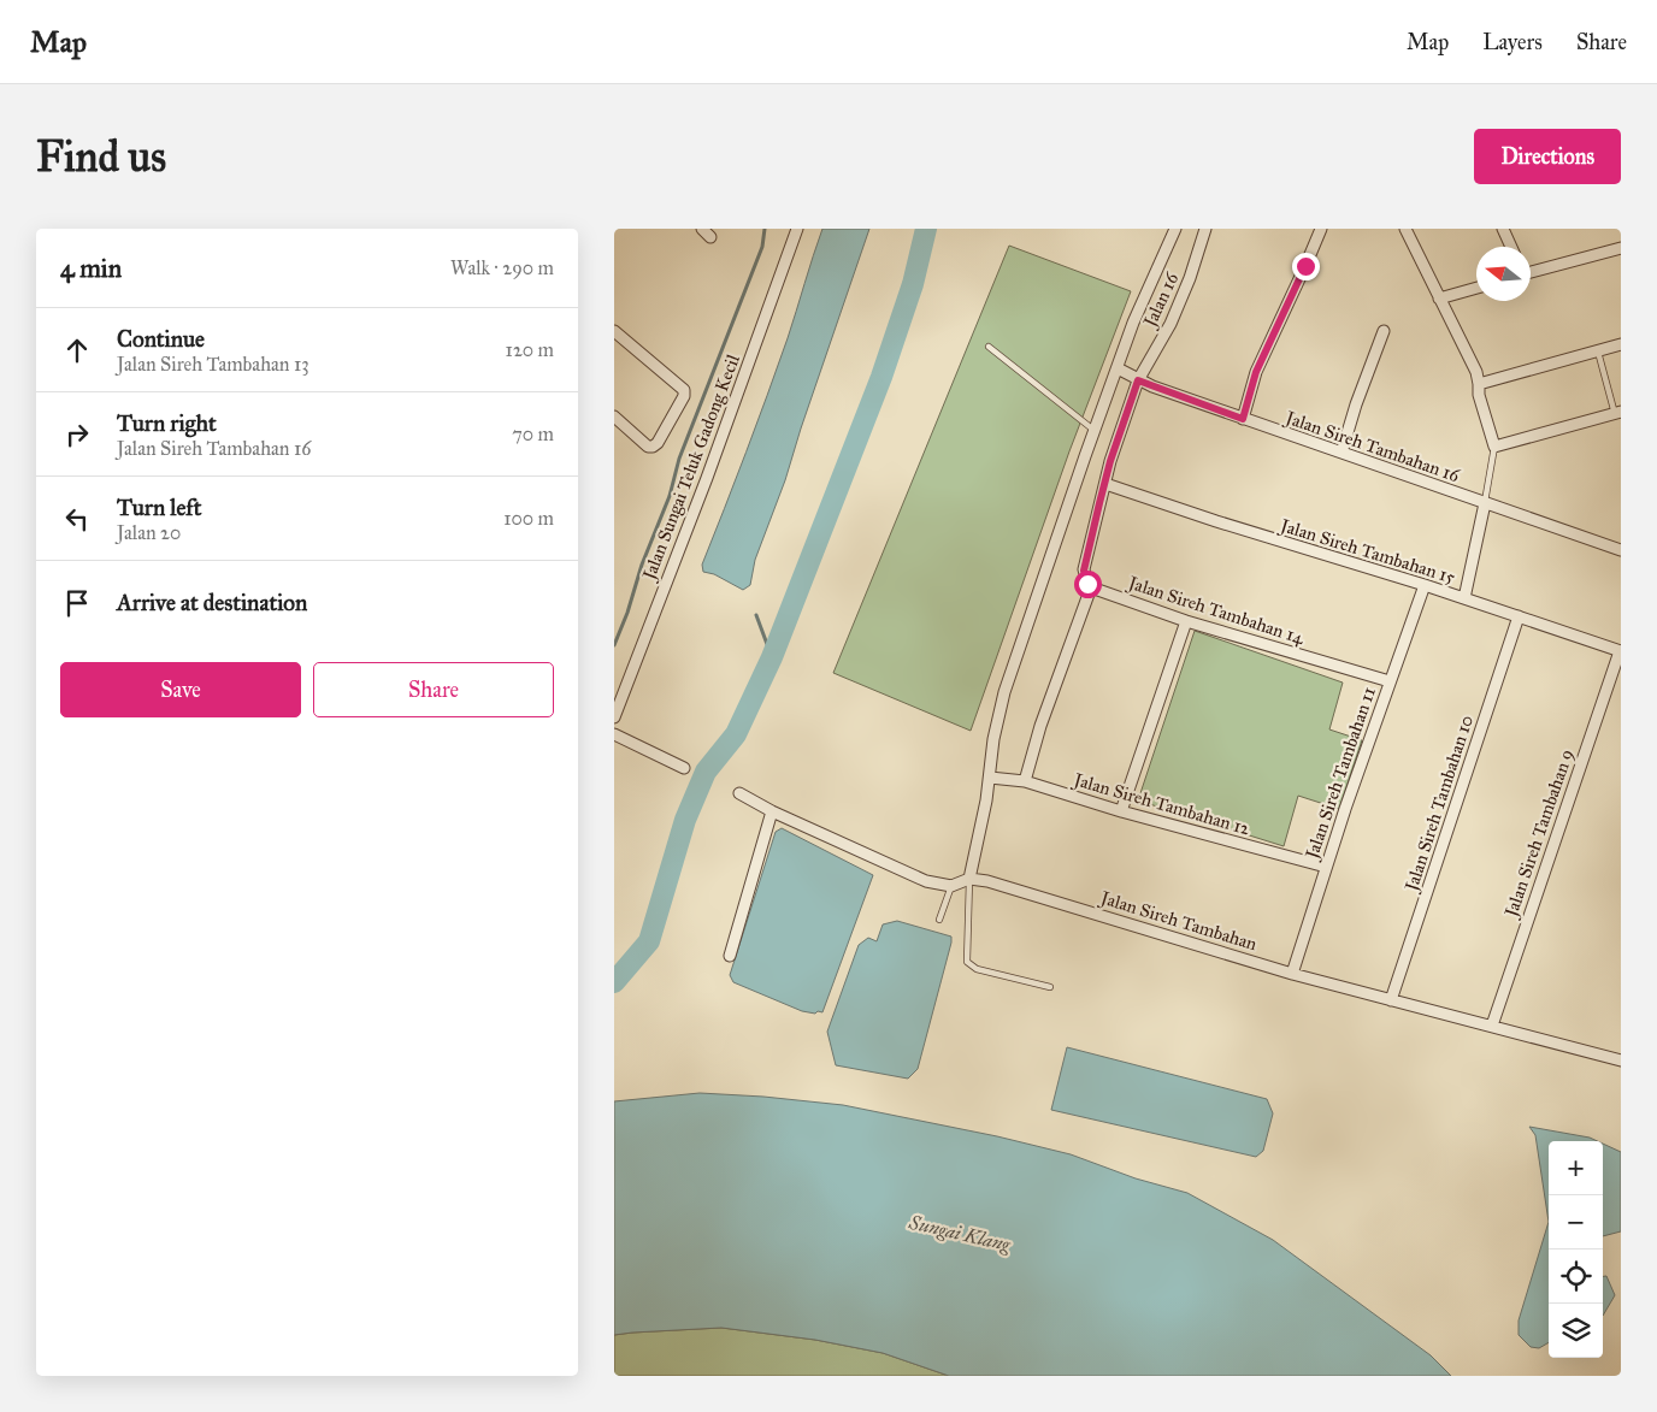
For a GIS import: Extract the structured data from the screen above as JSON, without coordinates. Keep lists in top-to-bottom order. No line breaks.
{"streets":{"street":["Jalan 16","Jalan Sireh Tambahan 16","Jalan Sungai Teluk Gadong Kecil","Jalan Sireh Tambahan 15","Jalan Sireh Tambahan 14","Jalan Sireh Tambahan 11","Jalan Sireh Tambahan 10","Jalan Sireh Tambahan 12","Jalan Sireh Tambahan 9","Jalan Sireh Tambahan"]},"crossings":[["Jalan 16","Jalan Sireh Tambahan 16"],["Jalan 16","Jalan Sireh Tambahan 15"],["Jalan 16","Jalan Sireh Tambahan 14"],["Jalan Sireh Tambahan 15","Jalan Sireh Tambahan 11"],["Jalan Sireh Tambahan 15","Jalan Sireh Tambahan 10"],["Jalan Sireh Tambahan 15","Jalan Sireh Tambahan 9"],["Jalan Sireh Tambahan 14","Jalan Sireh Tambahan 11"],["Jalan Sireh Tambahan 11","Jalan Sireh Tambahan 12"],["Jalan Sireh Tambahan 11","Jalan Sireh Tambahan"],["Jalan Sireh Tambahan 10","Jalan Sireh Tambahan"],["Jalan Sireh Tambahan 9","Jalan Sireh Tambahan"]],"water":["Sungai Klang"],"north":"left","page":{"header":"Map","nav":["Map","Layers","Share"],"buttons":["Directions",["Save","Share"]],"title":"Find us","heading":["4 min","Walk · 290 m"],"list":[["Continue","Jalan Sireh Tambahan 13","120 m"],["Turn right","Jalan Sireh Tambahan 16","70 m"],["Turn left","Jalan 20","100 m"],"Arrive at destination"],"map_buttons":["+","−"]}}
